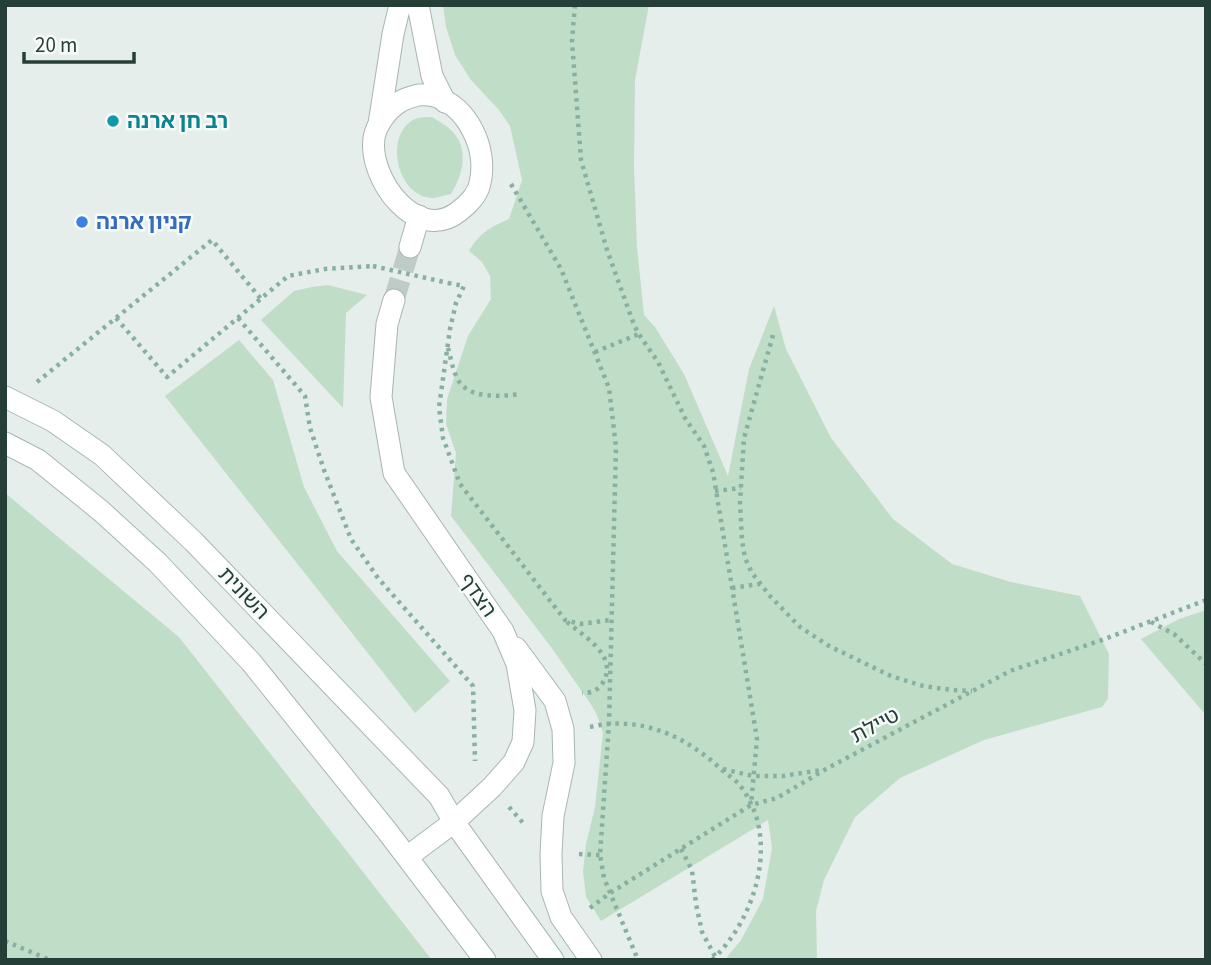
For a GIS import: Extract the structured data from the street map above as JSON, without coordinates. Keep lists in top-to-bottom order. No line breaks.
{"streets":{"street":["השונית","הצדף"],"path":["טיילת"]},"crossings":[["השונית","הצדף"]],"places":["רב חן ארנה","קניון ארנה"],"scale_bar":"20 m"}
